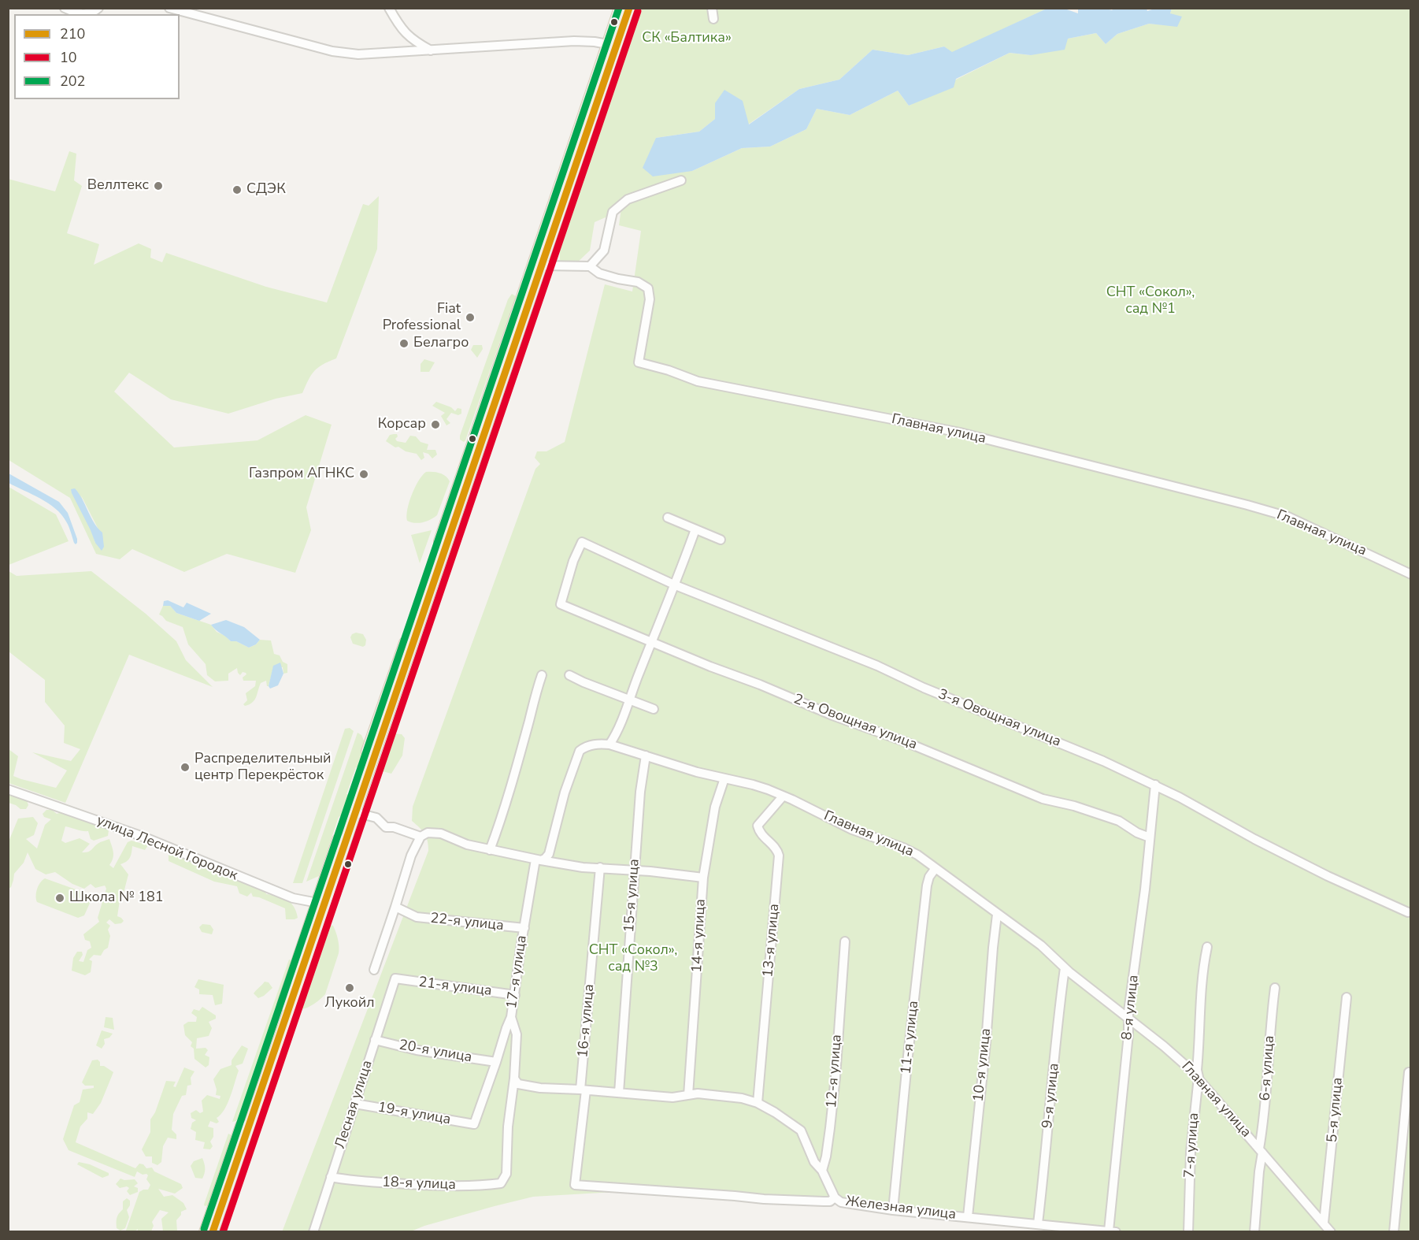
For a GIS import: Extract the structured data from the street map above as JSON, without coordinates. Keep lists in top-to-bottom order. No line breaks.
{"streets":{"street":["Главная улица","3-я Овощная улица","2-я Овощная улица","улица Лесной Городок","15-я улица","22-я улица","14-я улица","13-я улица","17-я улица","21-я улица","8-я улица","16-я улица","11-я улица","20-я улица","10-я улица","6-я улица","12-я улица","9-я улица","Лесная улица","5-я улица","19-я улица","7-я улица","18-я улица","Железная улица"]},"crossings":[["Главная улица","15-я улица"],["Главная улица","14-я улица"],["Главная улица","13-я улица"],["Главная улица","17-я улица"],["Главная улица","8-я улица"],["Главная улица","11-я улица"],["Главная улица","10-я улица"],["Главная улица","6-я улица"],["Главная улица","9-я улица"],["Главная улица","5-я улица"],["Главная улица","7-я улица"],["3-я Овощная улица","2-я Овощная улица"],["3-я Овощная улица","8-я улица"],["2-я Овощная улица","8-я улица"],["22-я улица","17-я улица"],["17-я улица","21-я улица"],["17-я улица","18-я улица"],["21-я улица","Лесная улица"],["8-я улица","Железная улица"],["16-я улица","Железная улица"],["11-я улица","Железная улица"],["20-я улица","Лесная улица"],["20-я улица","19-я улица"],["10-я улица","Железная улица"],["9-я улица","Железная улица"],["Лесная улица","19-я улица"],["Лесная улица","18-я улица"]],"parks":["СК «Балтика»","СНТ «Сокол», сад №1","СНТ «Сокол», сад №3"],"places":["Веллтекс","СДЭК","Fiat Professional","Белагро","Корсар","Газпром АГНКС","Распределительный центр Перекрёсток","Школа № 181","Лукойл"],"lines":["transit line 210","transit line 202","transit line 10"],"legend":["210","10","202"]}
